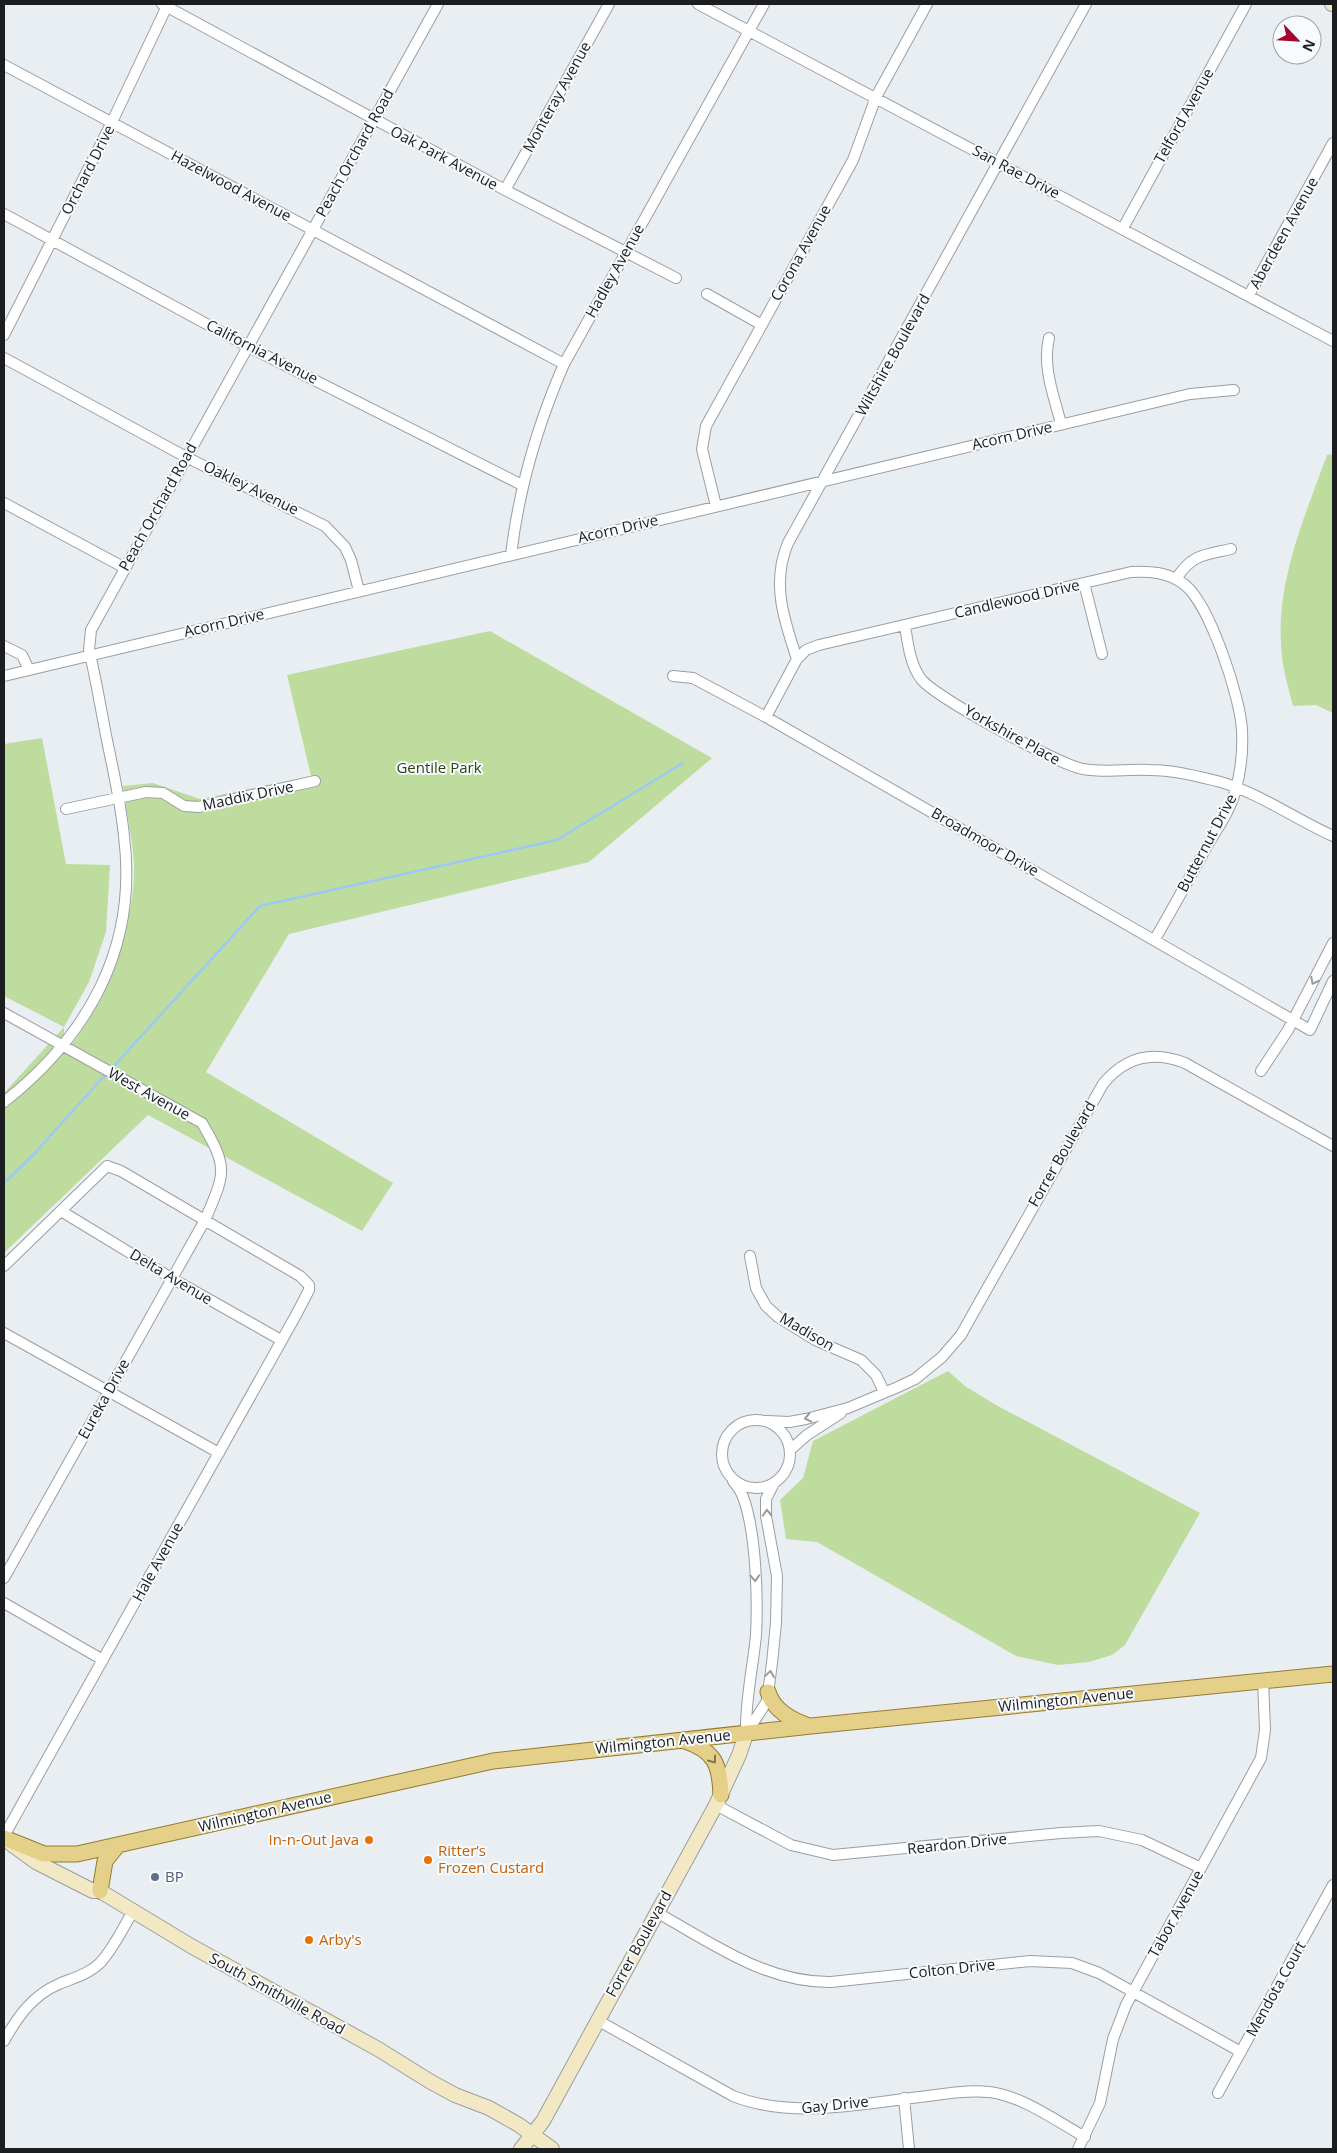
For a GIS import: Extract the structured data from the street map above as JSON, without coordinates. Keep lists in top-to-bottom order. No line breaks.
{"streets":{"main road":["Forrer Boulevard","Wilmington Avenue","South Smithville Road"],"street":["Monteray Avenue","Telford Avenue","Peach Orchard Road","Oak Park Avenue","Orchard Drive","San Rae Drive","Hazelwood Avenue","Aberdeen Avenue","Corona Avenue","Hadley Avenue","California Avenue","Wiltshire Boulevard","Acorn Drive","Oakley Avenue","Candlewood Drive","Yorkshire Place","Maddix Drive","Broadmoor Drive","Butternut Drive","West Avenue","Delta Avenue","Madison","Eureka Drive","Hale Avenue","Reardon Drive","Tabor Avenue","Colton Drive","Mendota Court","Gay Drive"]},"crossings":[["Monteray Avenue","Oak Park Avenue"],["Telford Avenue","San Rae Drive"],["Peach Orchard Road","Oak Park Avenue"],["Peach Orchard Road","Hazelwood Avenue"],["Peach Orchard Road","California Avenue"],["Peach Orchard Road","Acorn Drive"],["Peach Orchard Road","Oakley Avenue"],["Peach Orchard Road","Maddix Drive"],["Peach Orchard Road","West Avenue"],["Oak Park Avenue","Orchard Drive"],["Oak Park Avenue","Hadley Avenue"],["Orchard Drive","Hazelwood Avenue"],["Orchard Drive","California Avenue"],["San Rae Drive","Aberdeen Avenue"],["San Rae Drive","Corona Avenue"],["San Rae Drive","Hadley Avenue"],["San Rae Drive","Wiltshire Boulevard"],["Hazelwood Avenue","Hadley Avenue"],["Corona Avenue","Acorn Drive"],["Hadley Avenue","California Avenue"],["Hadley Avenue","Acorn Drive"],["Wiltshire Boulevard","Acorn Drive"],["Wiltshire Boulevard","Candlewood Drive"],["Acorn Drive","Oakley Avenue"],["Candlewood Drive","Yorkshire Place"],["Candlewood Drive","Butternut Drive"],["Yorkshire Place","Butternut Drive"],["Broadmoor Drive","Butternut Drive"],["West Avenue","Eureka Drive"],["West Avenue","Hale Avenue"],["Forrer Boulevard","Madison"],["Forrer Boulevard","Wilmington Avenue"],["Forrer Boulevard","Reardon Drive"],["Forrer Boulevard","Colton Drive"],["Forrer Boulevard","South Smithville Road"],["Forrer Boulevard","Gay Drive"],["Delta Avenue","Eureka Drive"],["Delta Avenue","Hale Avenue"],["Eureka Drive","Hale Avenue"],["Hale Avenue","Wilmington Avenue"],["Hale Avenue","South Smithville Road"],["Wilmington Avenue","Tabor Avenue"],["Wilmington Avenue","South Smithville Road"],["Reardon Drive","Tabor Avenue"],["Tabor Avenue","Colton Drive"],["Tabor Avenue","Gay Drive"],["Colton Drive","Mendota Court"]],"parks":["Gentile Park"],"places":["In-n-Out Java","Ritter’s Frozen Custard","BP","Arby's"],"north":"bottom right"}
